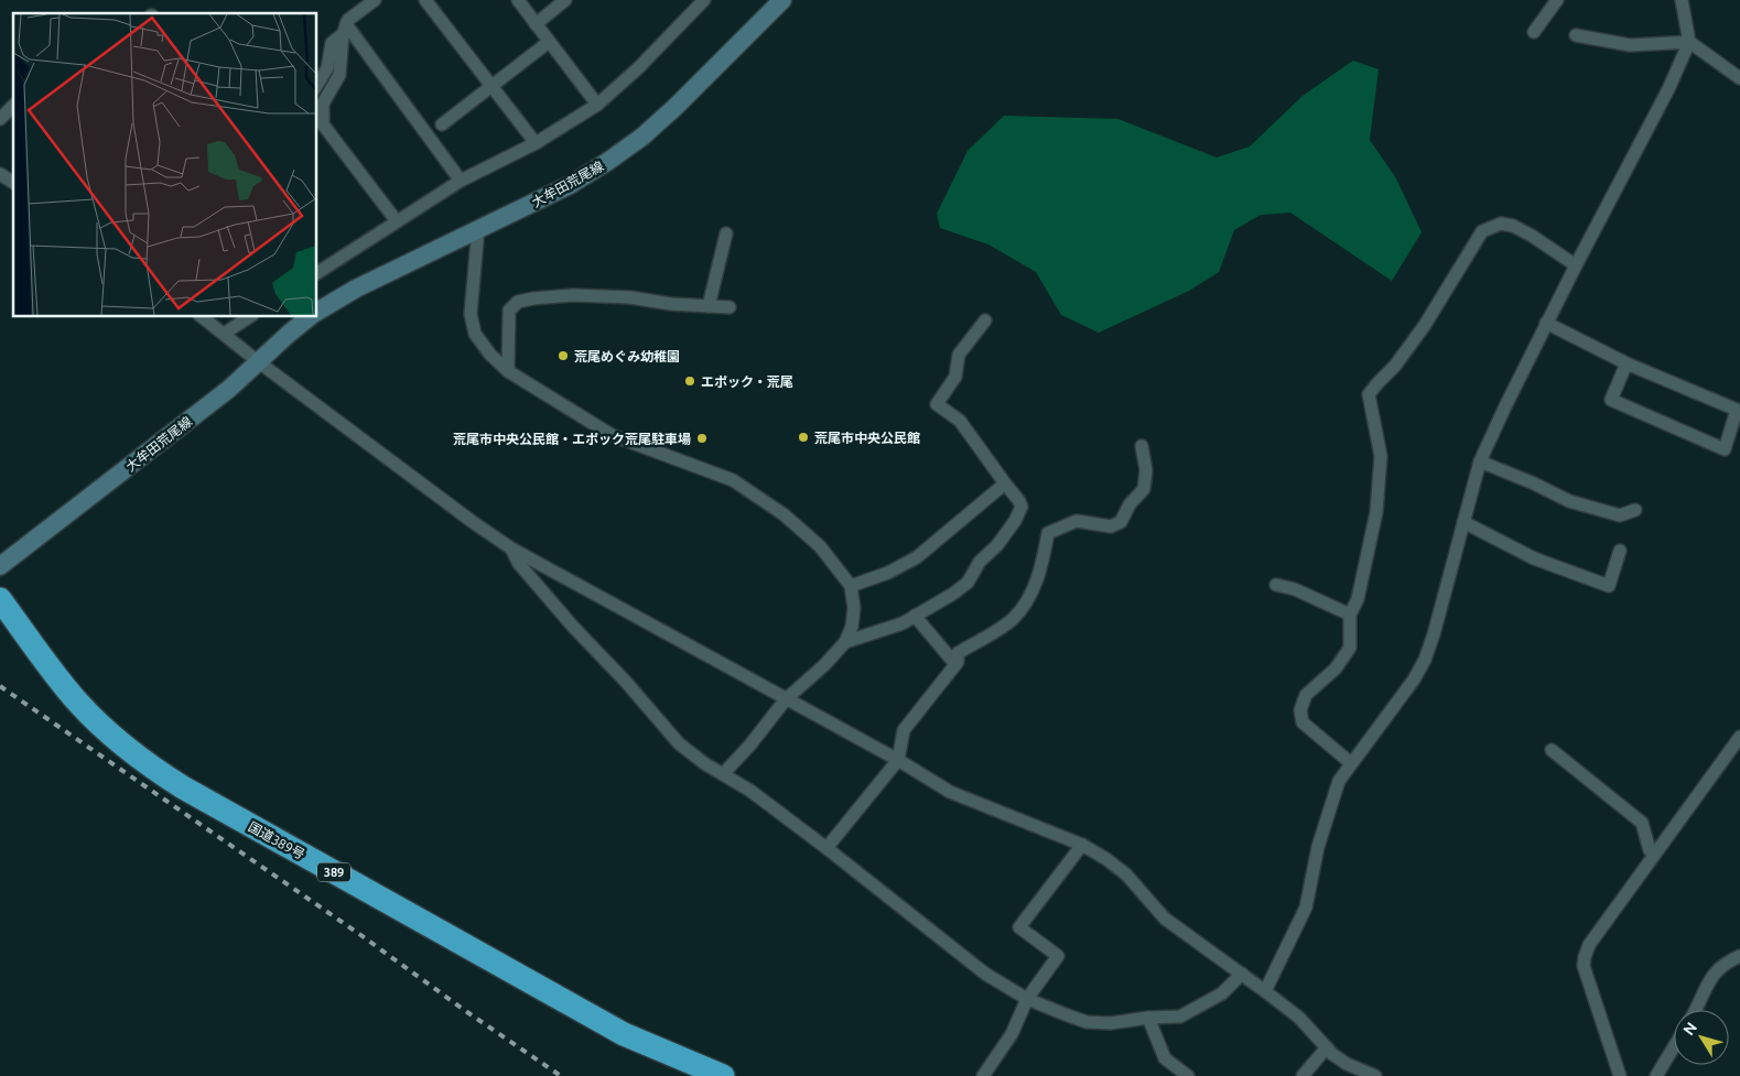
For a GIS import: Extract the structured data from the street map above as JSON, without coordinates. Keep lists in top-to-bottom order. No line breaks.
{"streets":{"highway":["国道389号","389"],"main road":["大牟田荒尾線"]},"places":["荒尾めぐみ幼稚園","エポック・荒尾","荒尾市中央公民館","荒尾市中央公民館・エポック荒尾駐車場"],"north":"top left"}
